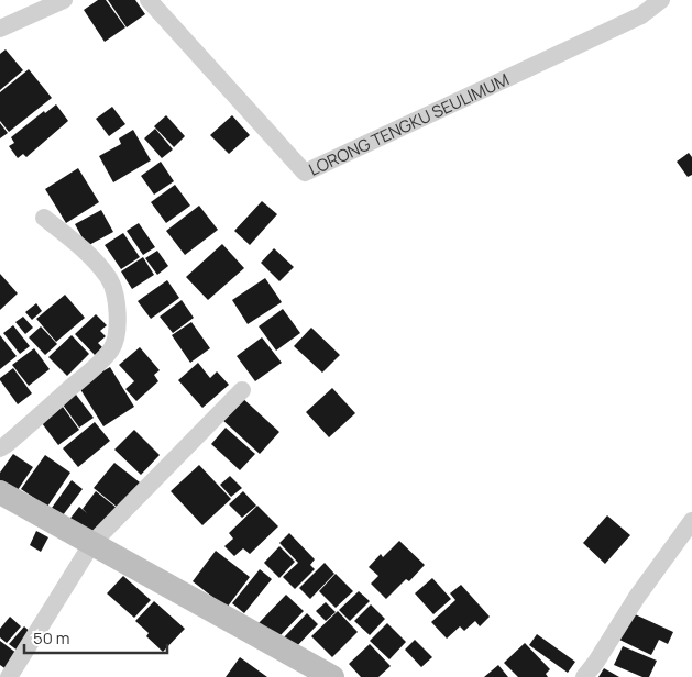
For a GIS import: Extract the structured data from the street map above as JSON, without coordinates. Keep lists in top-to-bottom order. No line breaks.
{"streets":{"street":["LORONG TENGKU SEULIMUM"]},"scale_bar":"50 m"}
